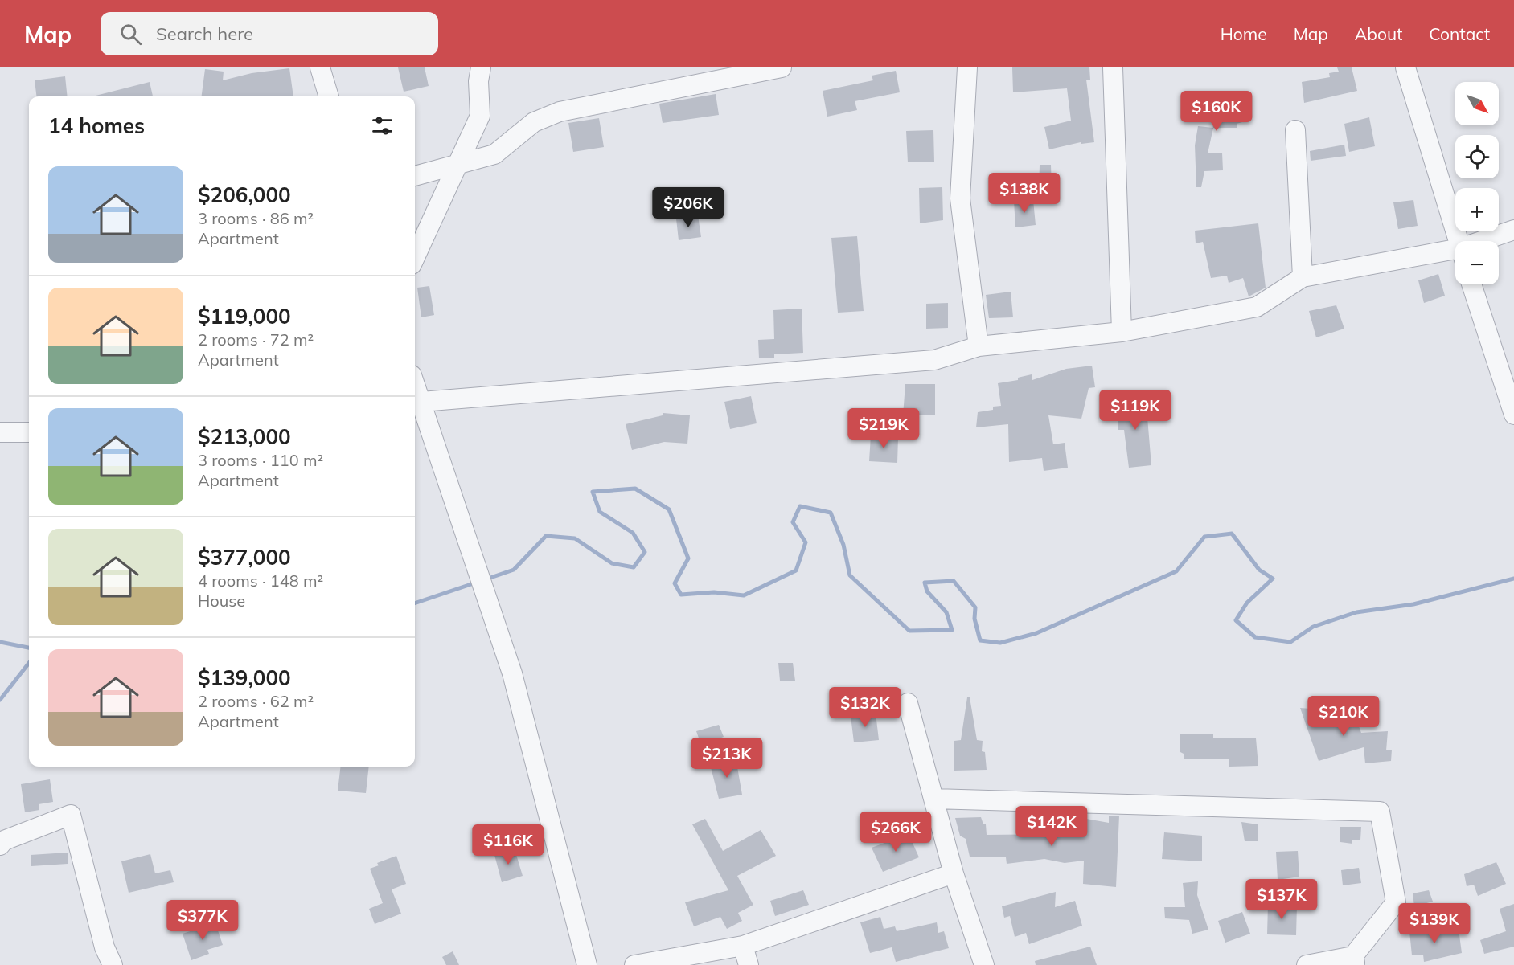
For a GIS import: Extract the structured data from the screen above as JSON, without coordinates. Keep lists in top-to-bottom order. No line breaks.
{"north":"bottom right","page":{"header":"Map","search":"Search here","nav":["Home","Map","About","Contact"],"map_buttons":["+","−"],"price":["$160K","$138K","$206K","$119K","$219K","$132K","$210K","$213K","$142K","$266K","$116K","$137K","$377K","$139K"],"heading":"14 homes","list":[{"name":"$206,000","note":"3 rooms · 86 m² · Apartment"},{"name":"$119,000","note":"2 rooms · 72 m² · Apartment"},{"name":"$213,000","note":"3 rooms · 110 m² · Apartment"},{"name":"$377,000","note":"4 rooms · 148 m² · House"},{"name":"$139,000","note":"2 rooms · 62 m² · Apartment"}]}}
